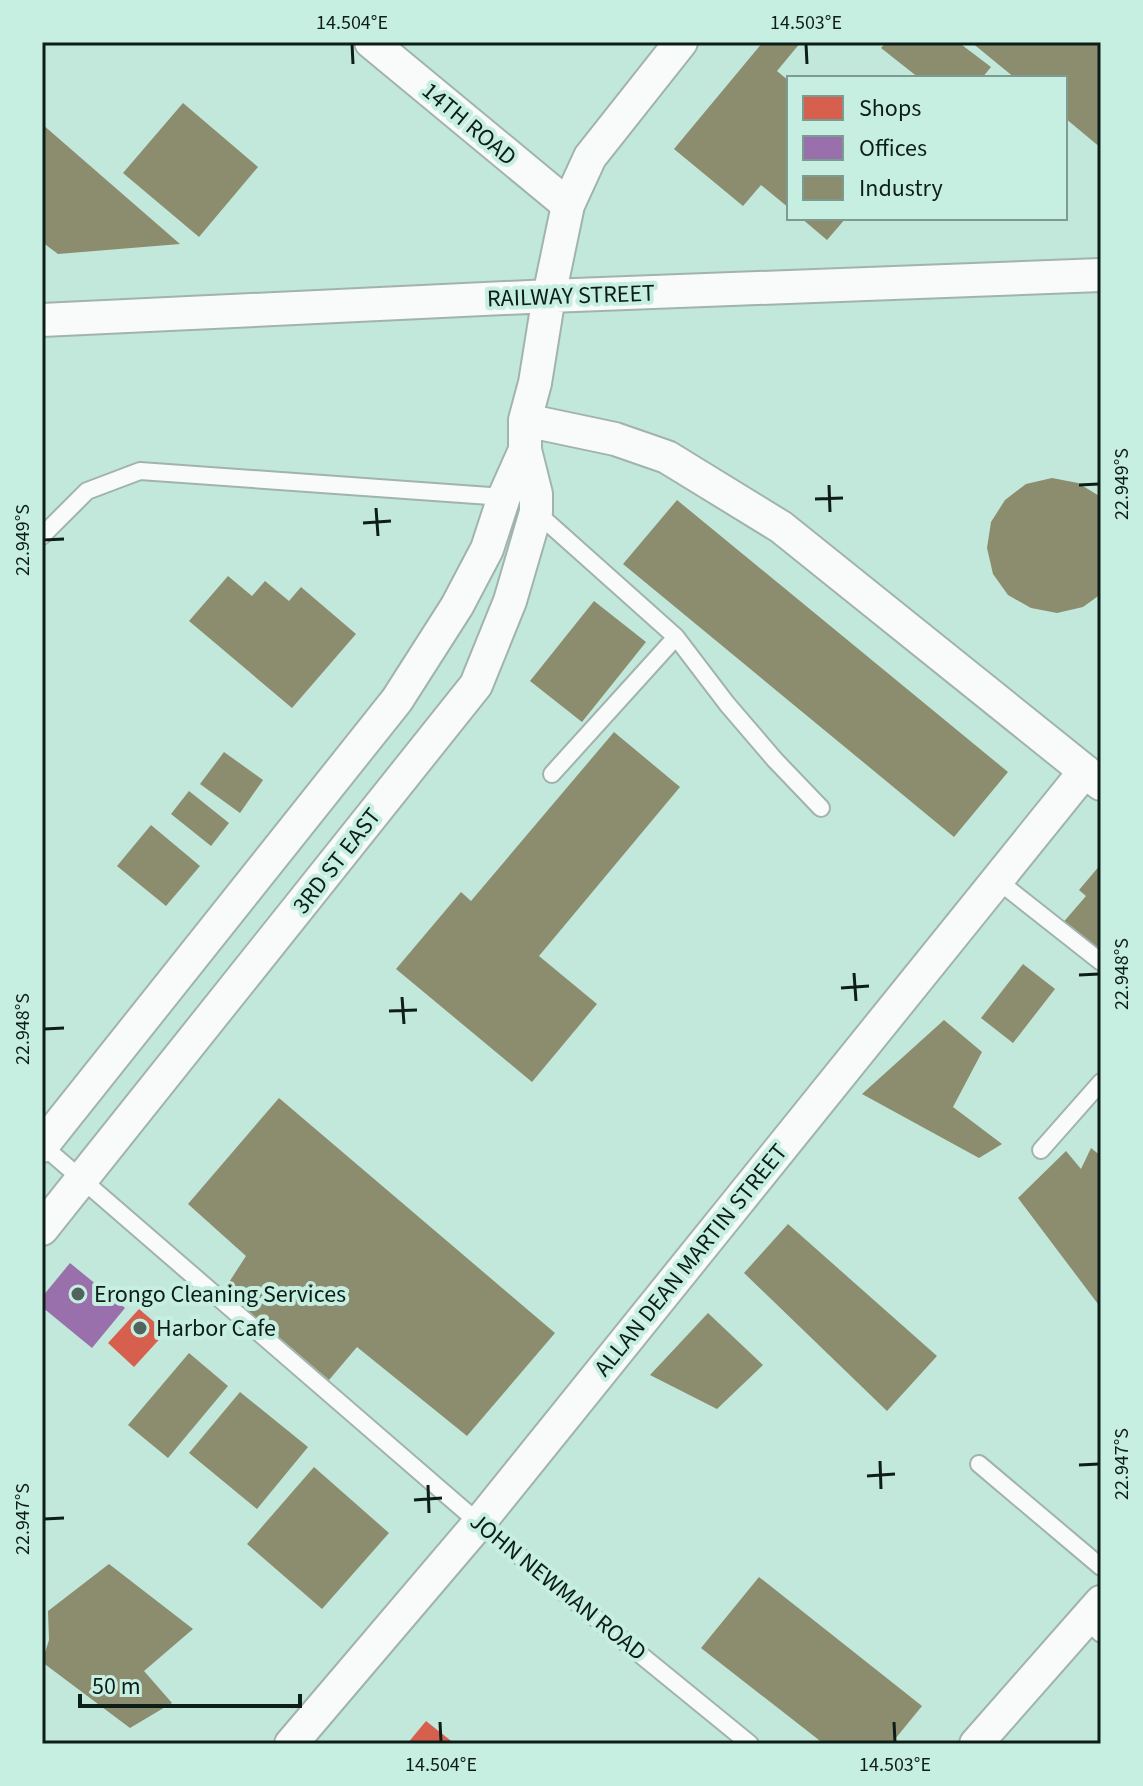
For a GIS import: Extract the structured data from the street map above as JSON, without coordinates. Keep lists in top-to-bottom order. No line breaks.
{"streets":{"street":["14TH ROAD","RAILWAY STREET","3RD ST EAST","ALLAN DEAN MARTIN STREET"],"lane":["JOHN NEWMAN ROAD"]},"crossings":[["14TH ROAD","3RD ST EAST"],["RAILWAY STREET","3RD ST EAST"],["3RD ST EAST","JOHN NEWMAN ROAD"],["ALLAN DEAN MARTIN STREET","JOHN NEWMAN ROAD"]],"places":["Erongo Cleaning Services","Harbor Cafe"],"legend":["Shops","Offices","Industry"],"scale_bar":"50 m","coordinates":["14.504°E","14.503°E","22.949°S","22.948°S","22.947°S"]}
